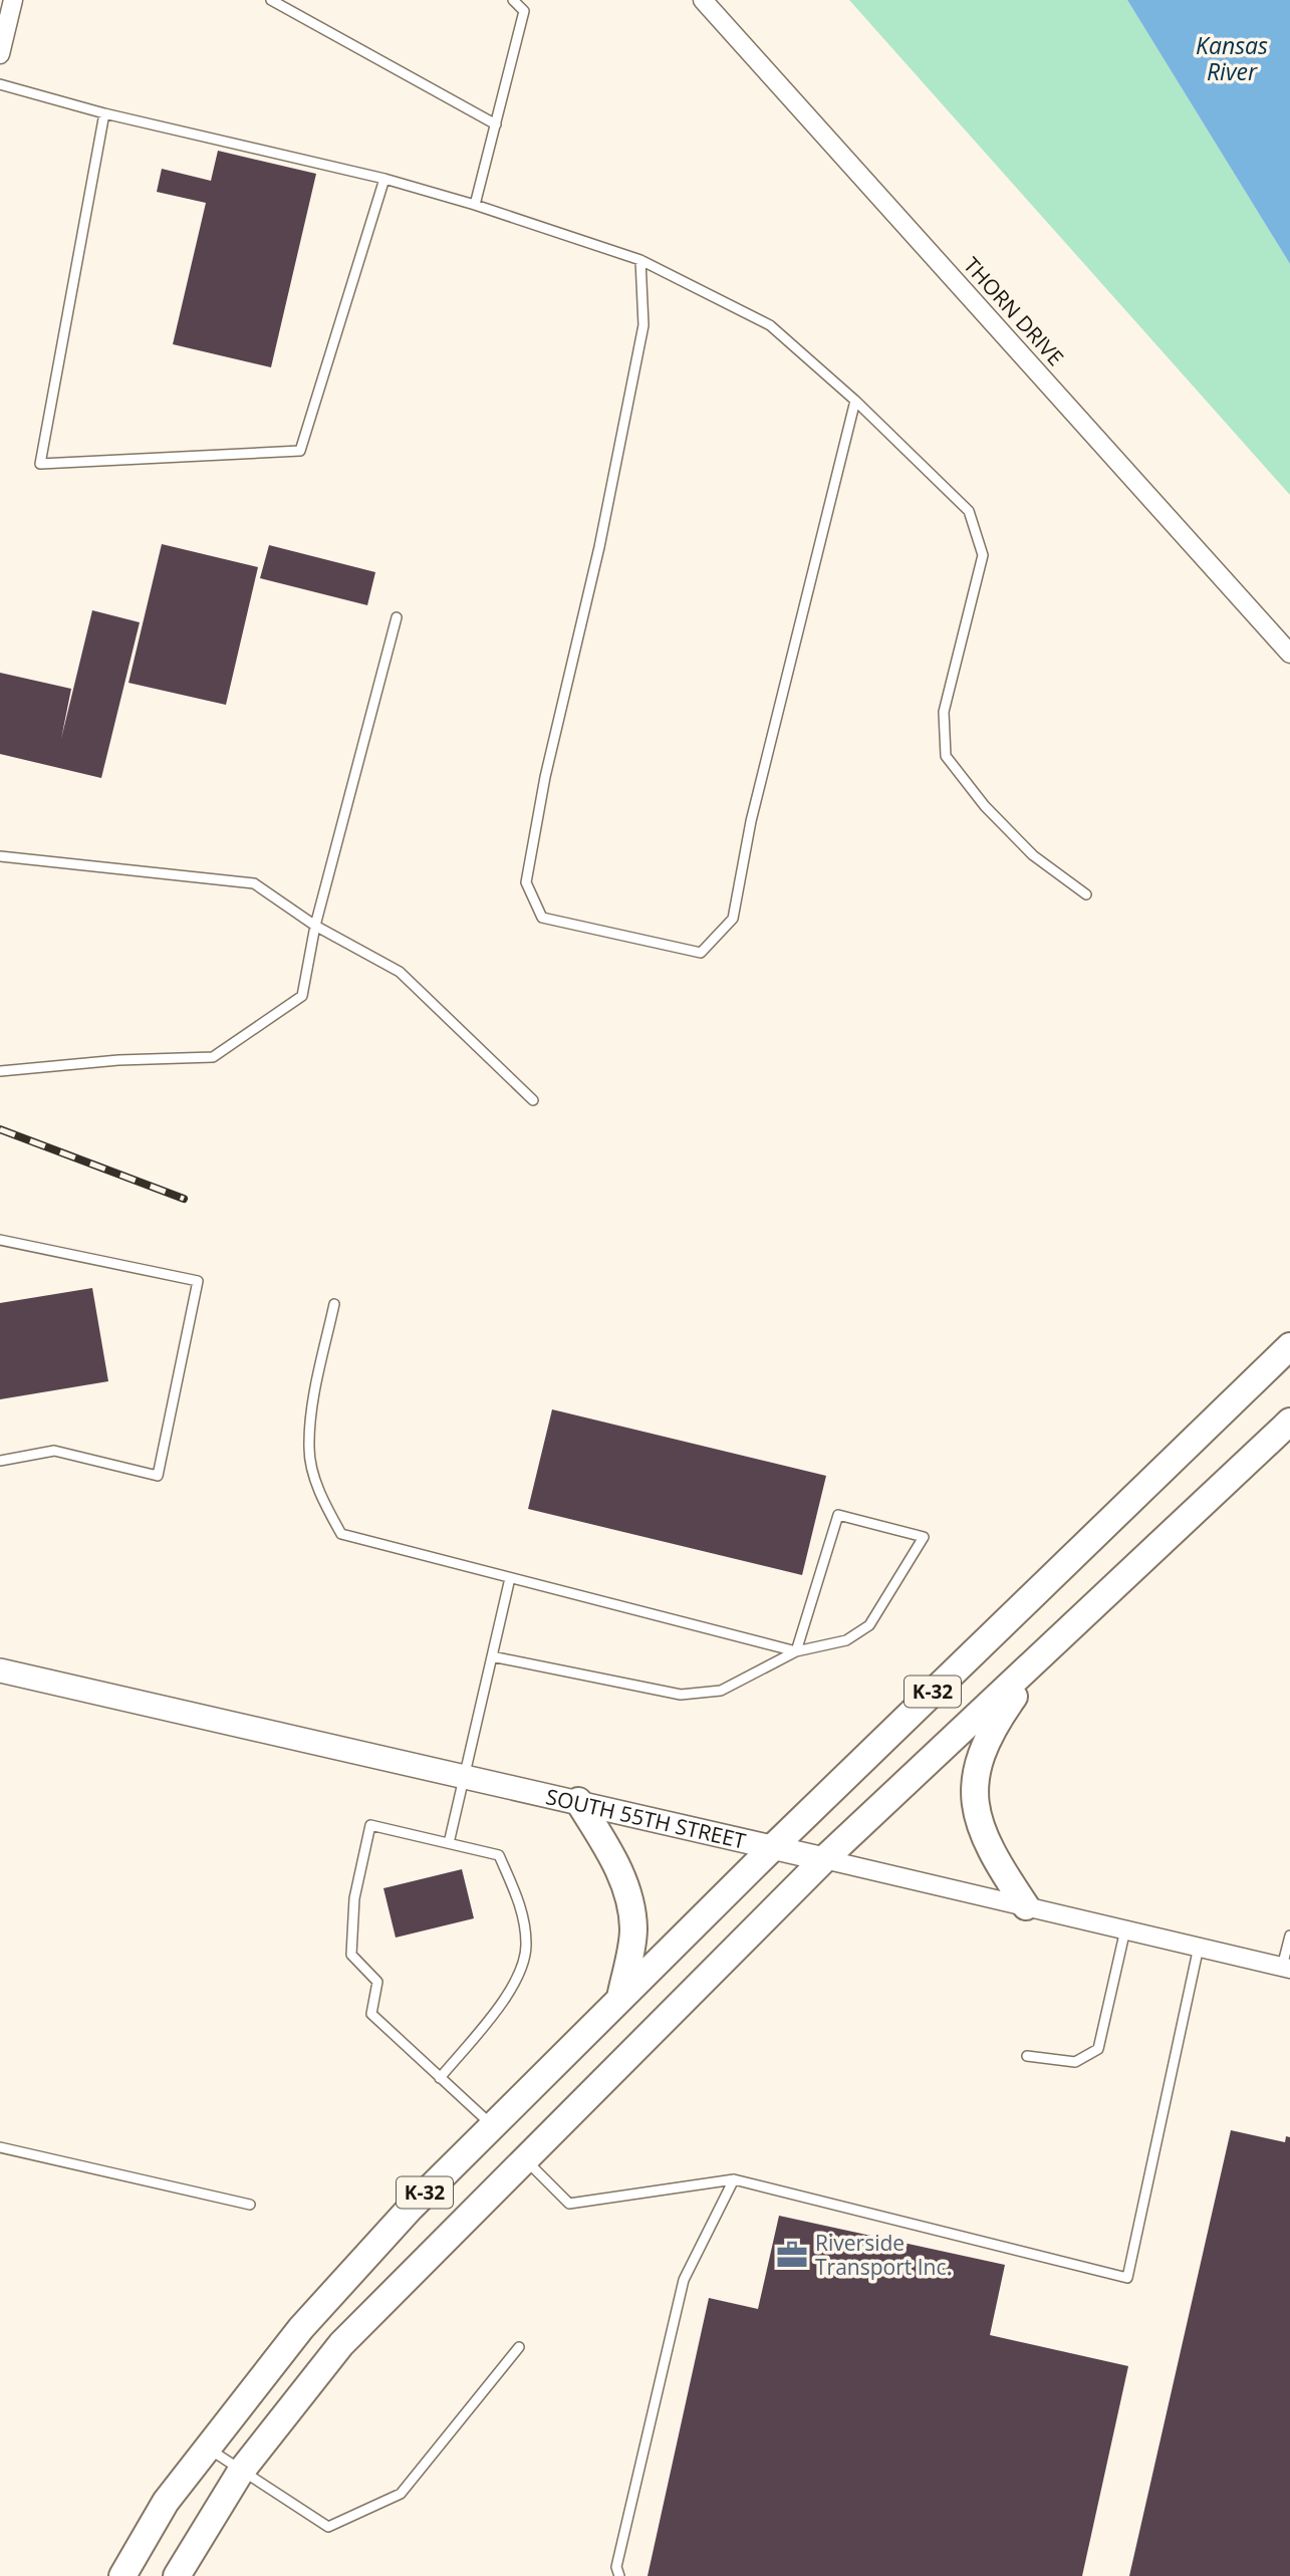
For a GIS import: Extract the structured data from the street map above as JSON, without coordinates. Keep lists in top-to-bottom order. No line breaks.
{"streets":{"main road":["K-32","SOUTH 55TH STREET"],"street":["THORN DRIVE"]},"crossings":[["K-32","SOUTH 55TH STREET"]],"water":["Kansas River"],"places":{"office":["Riverside Transport Inc."]}}
